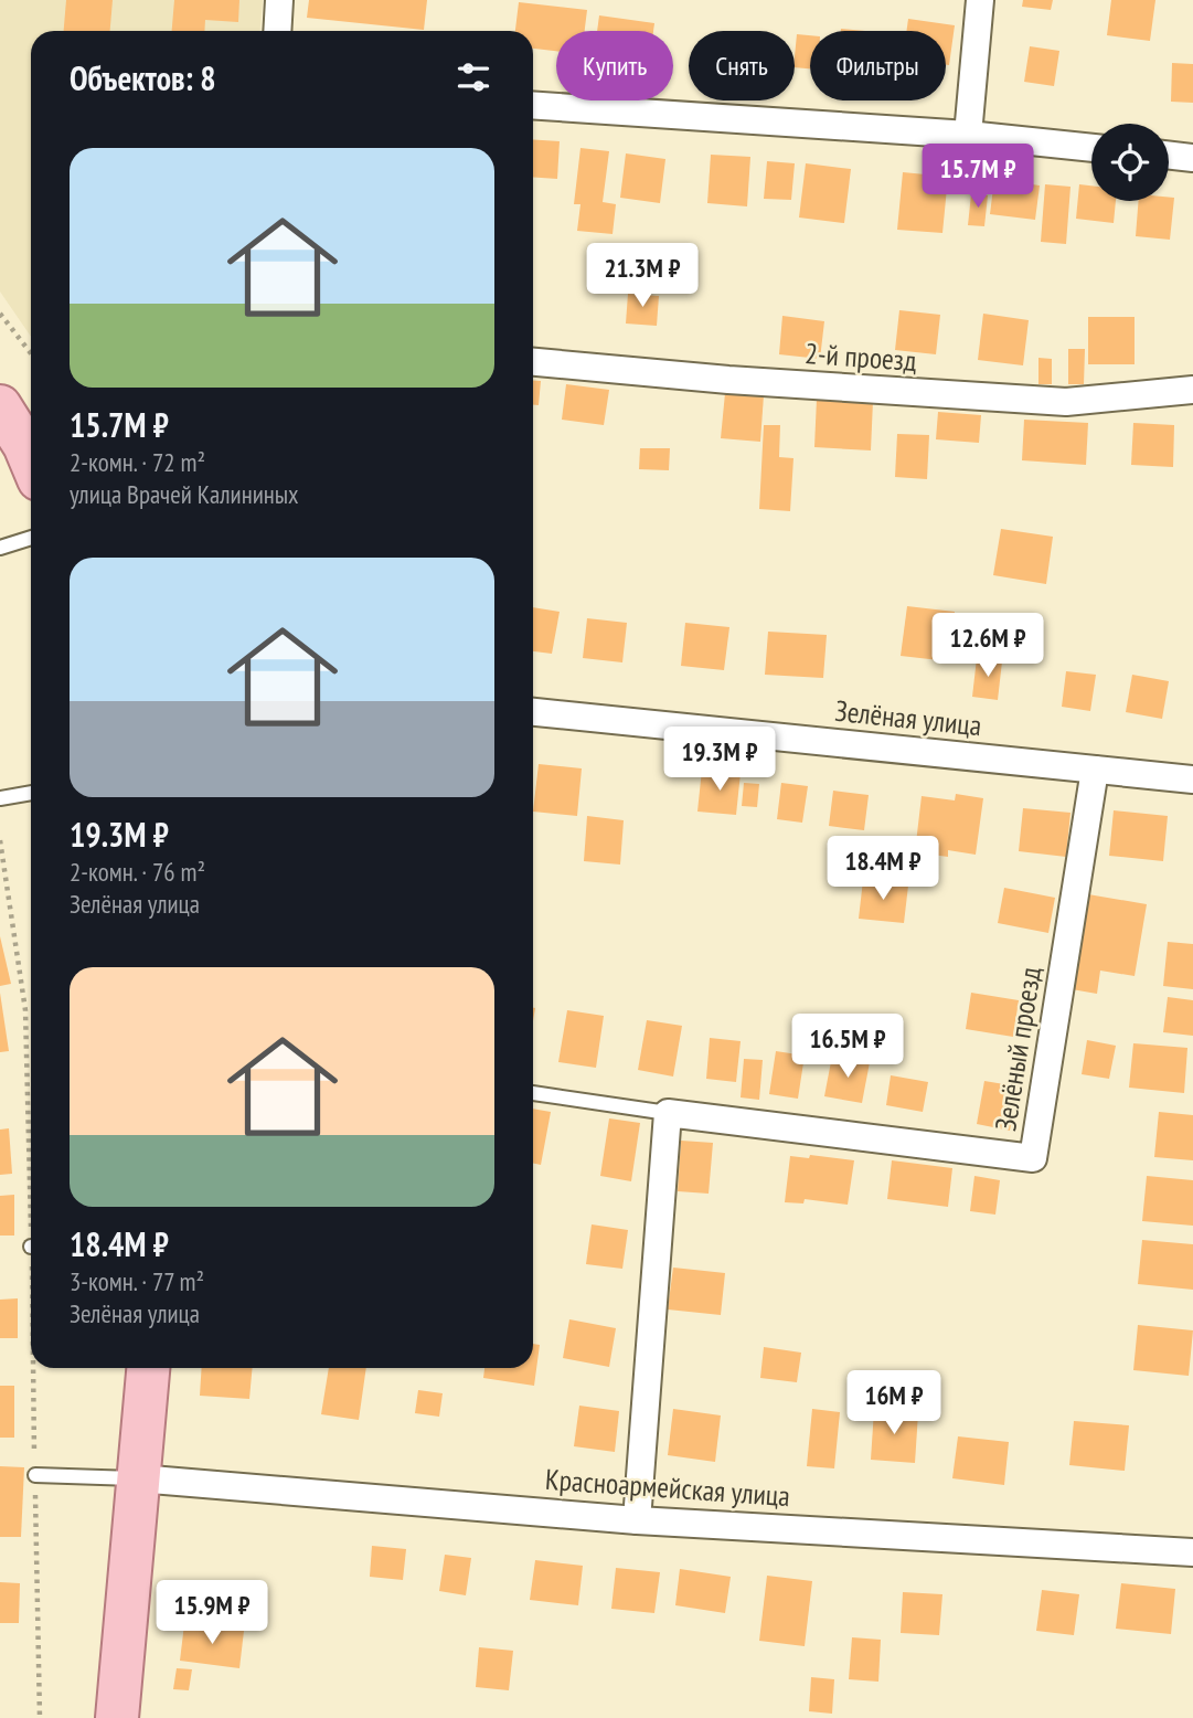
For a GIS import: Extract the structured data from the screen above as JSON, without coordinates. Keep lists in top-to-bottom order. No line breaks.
{"streets":{"street":["2-й проезд","Зелёная улица","Зелёный проезд","Красноармейская улица"]},"crossings":[["Зелёная улица","Зелёный проезд"]],"page":{"chip":["Купить","Снять","Фильтры"],"heading":"Объектов: 8","list":[{"name":"15.7M ₽","note":"2-комн. · 72 m² · улица Врачей Калининых"},{"name":"19.3M ₽","note":"2-комн. · 76 m² · Зелёная улица"},{"name":"18.4M ₽","note":"3-комн. · 77 m² · Зелёная улица"}],"price":["15.7M ₽","21.3M ₽","12.6M ₽","19.3M ₽","18.4M ₽","16.5M ₽","16M ₽","15.9M ₽"]}}
